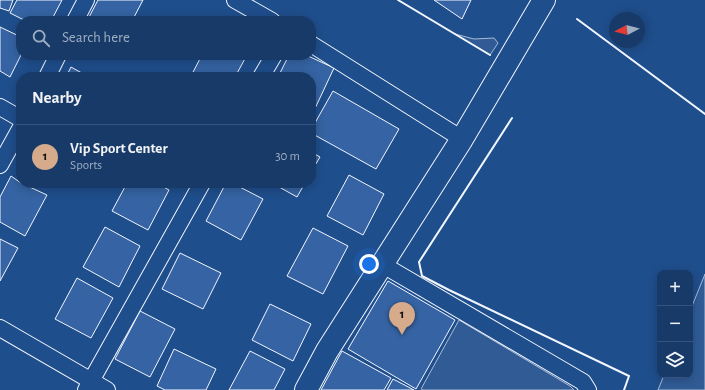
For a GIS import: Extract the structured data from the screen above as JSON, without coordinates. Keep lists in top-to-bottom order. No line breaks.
{"north":"left","page":{"search":"Search here","heading":"Nearby","list":[{"mark":"1","name":"Vip Sport Center","note":"Sports","value":"30 m"}],"map_buttons":["+","−"],"pins":"1"}}
